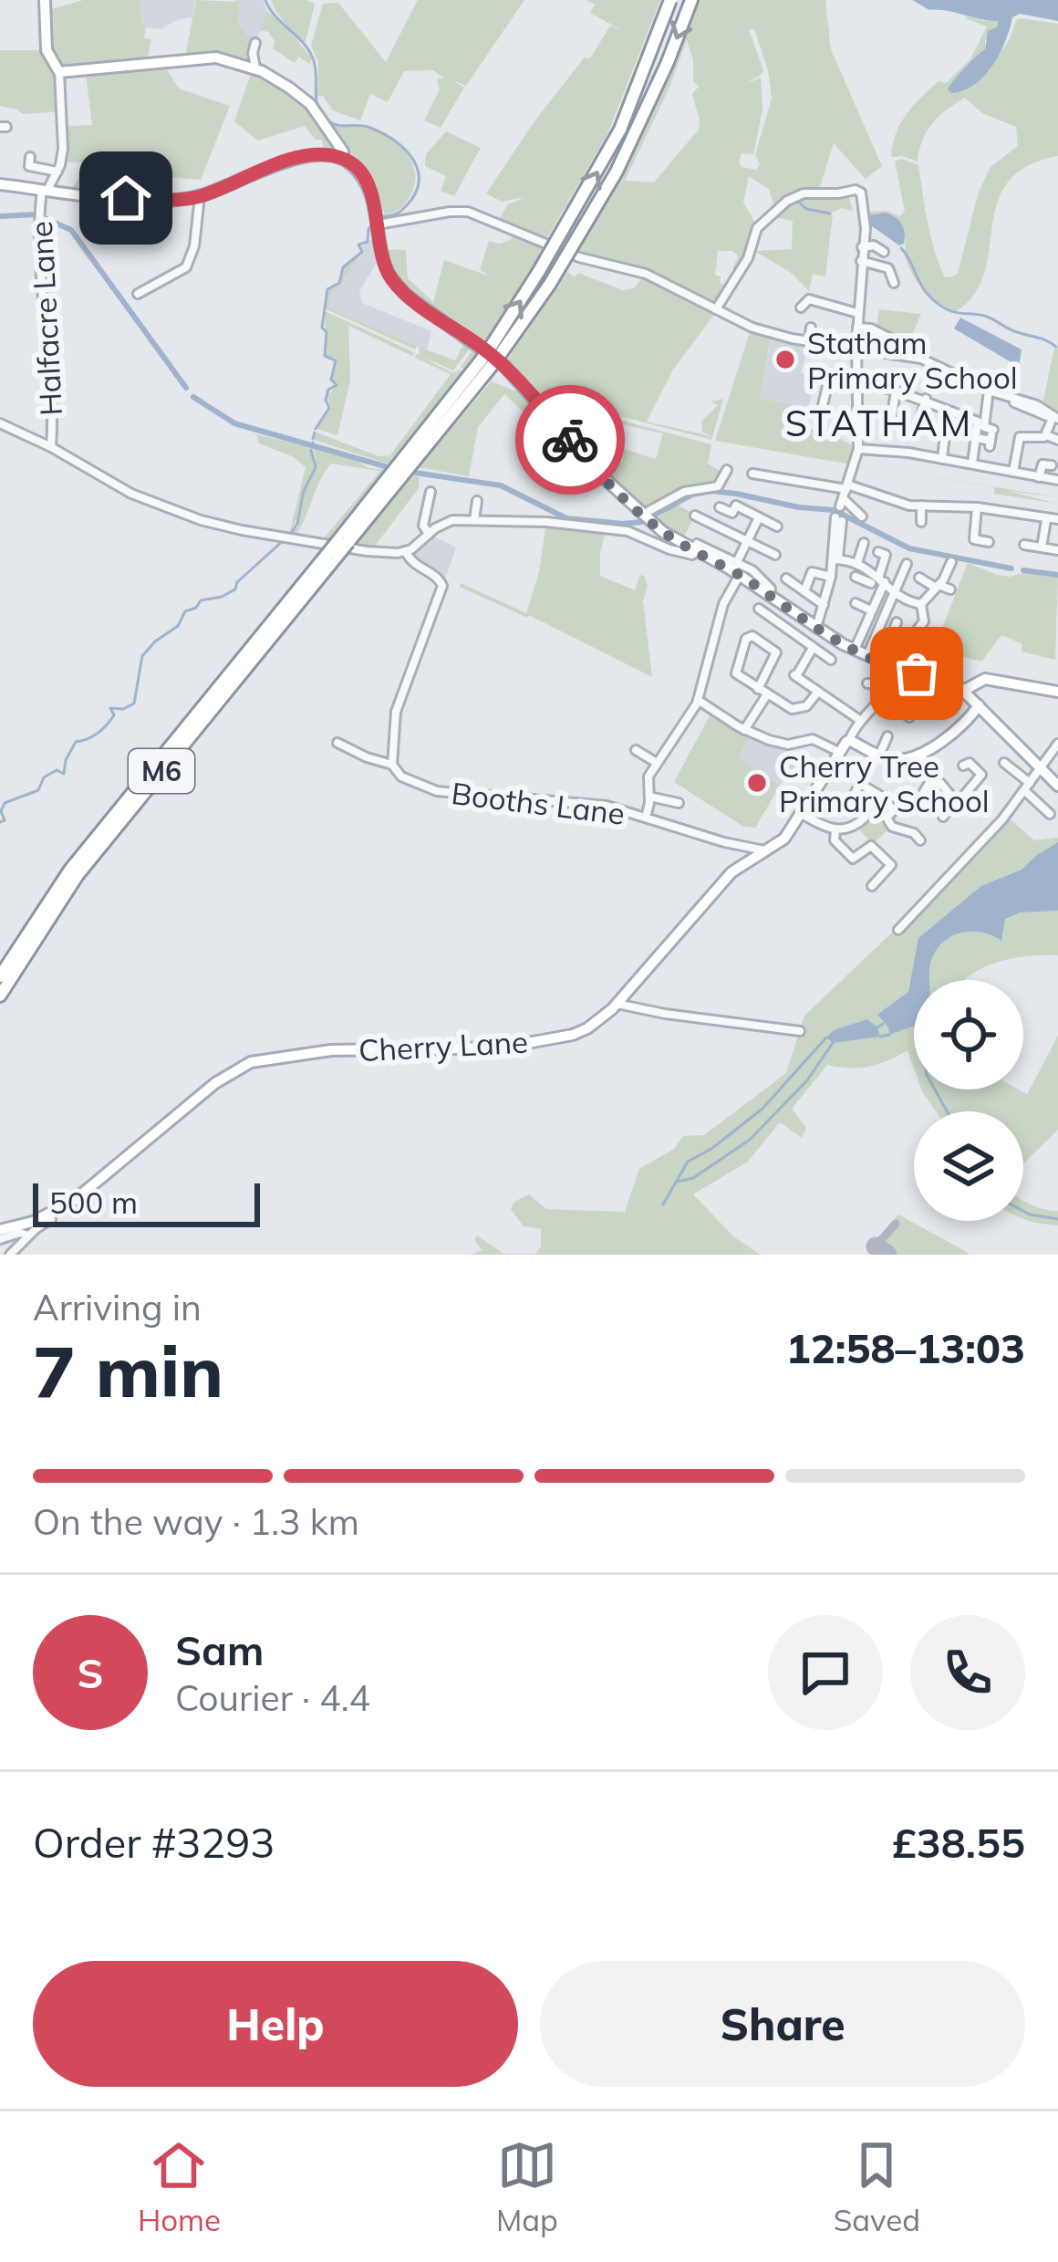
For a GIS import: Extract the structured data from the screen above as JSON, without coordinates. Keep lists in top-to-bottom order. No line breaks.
{"streets":{"highway":["M6"],"main road":["Cherry Lane"],"street":["Halfacre Lane","Booths Lane"]},"crossings":[["Booths Lane","Cherry Lane"]],"districts":["STATHAM"],"places":["Statham Primary School","Cherry Tree Primary School"],"scale_bar":"500 m","page":{"scale":"500 m","heading":["7 min","Arriving in","12:58–13:03"],"panel":["Sam","Courier · 4.4","Order #3293","£38.55"],"bar":"On the way · 1.3 km","round":"S","buttons":["Help","Share"],"tabs":["Home","Map","Saved"]}}
